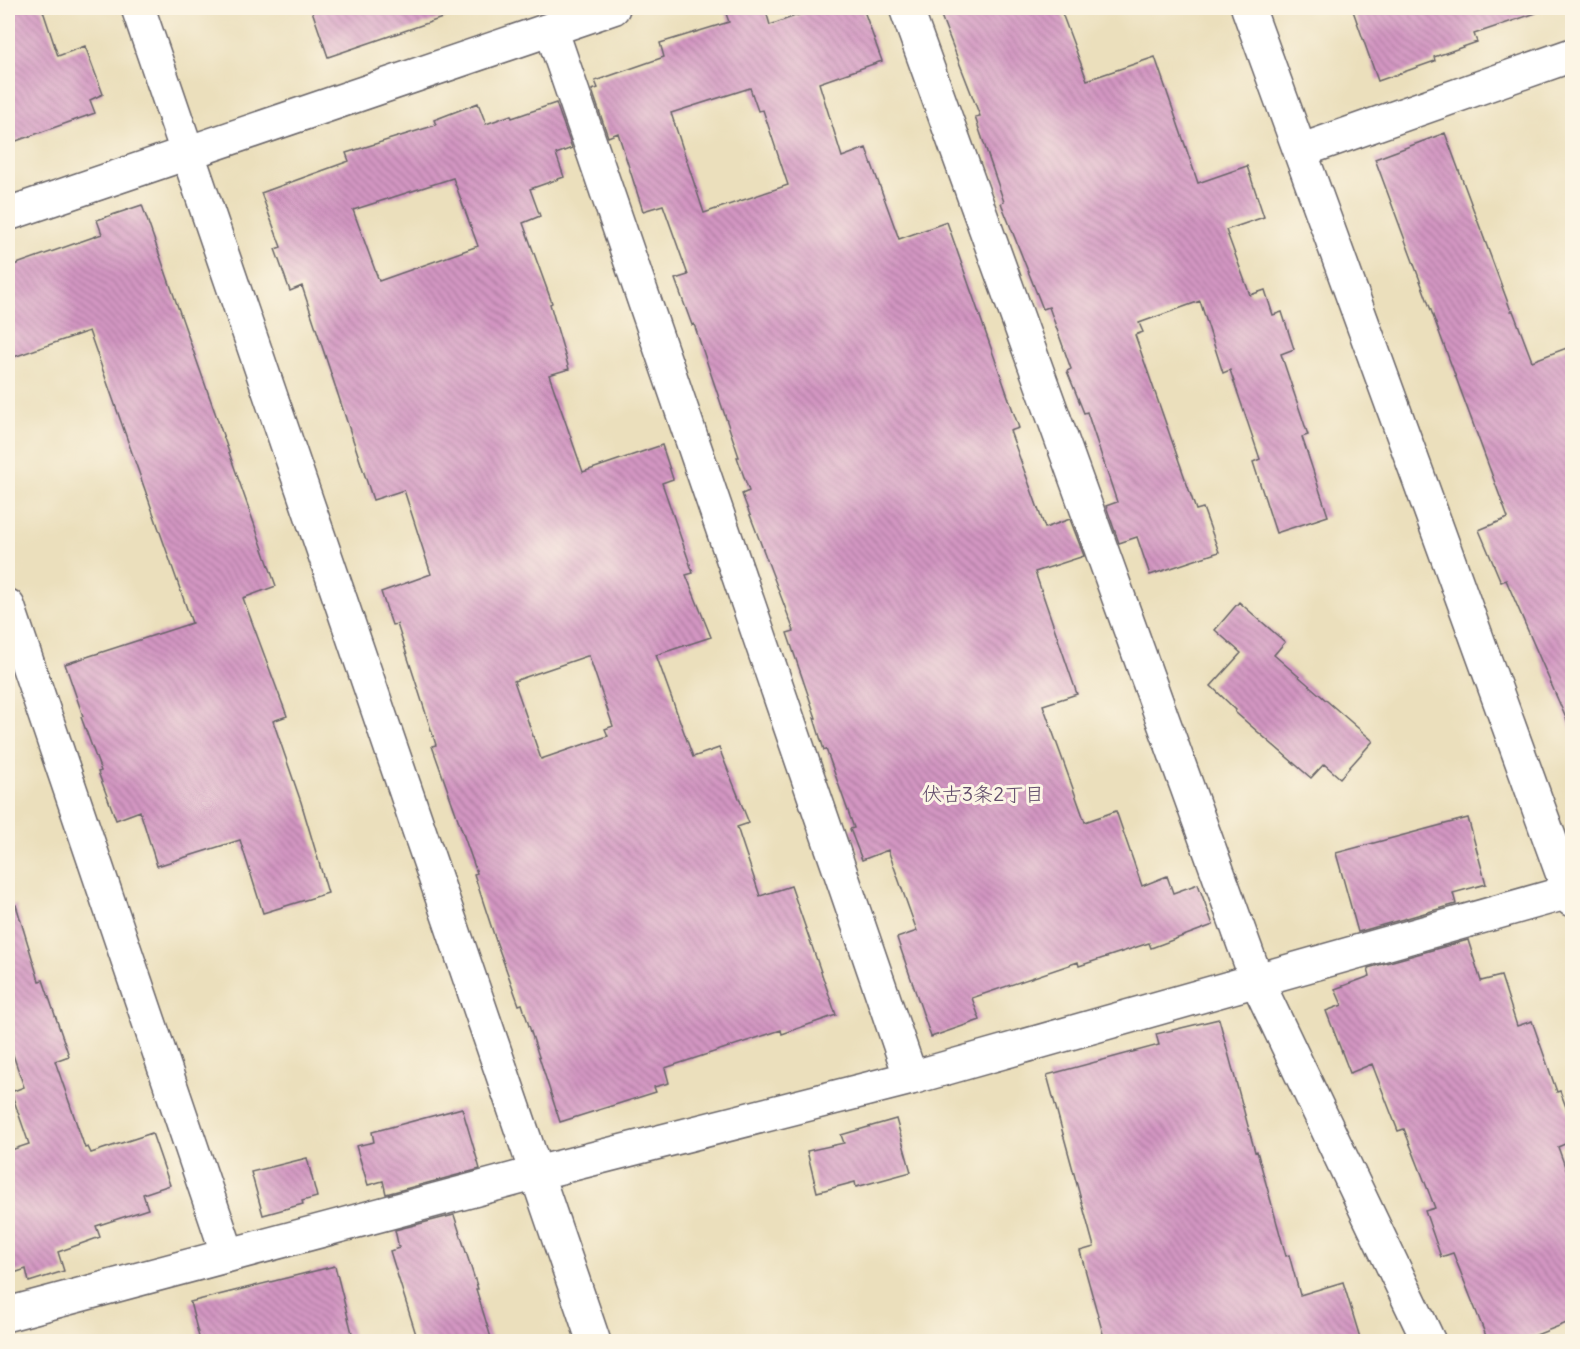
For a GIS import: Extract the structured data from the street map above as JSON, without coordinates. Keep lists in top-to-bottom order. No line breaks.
{"districts":["伏古3条2丁目"]}
